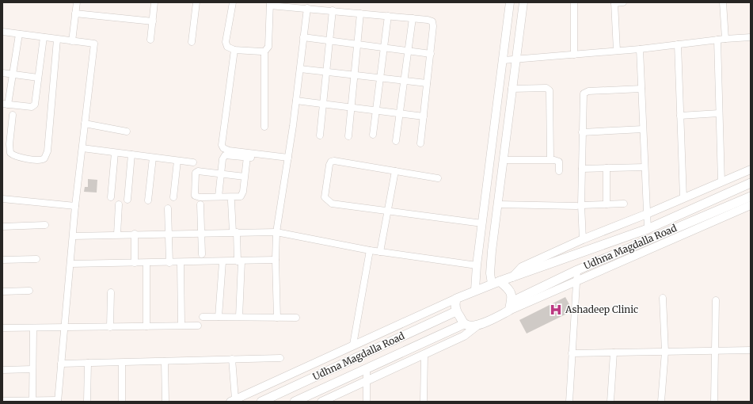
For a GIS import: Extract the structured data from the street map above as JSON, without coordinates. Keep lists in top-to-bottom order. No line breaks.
{"streets":{"main road":["Udhna Magdalla Road"]},"places":{"hospital":["Ashadeep Clinic"]}}
